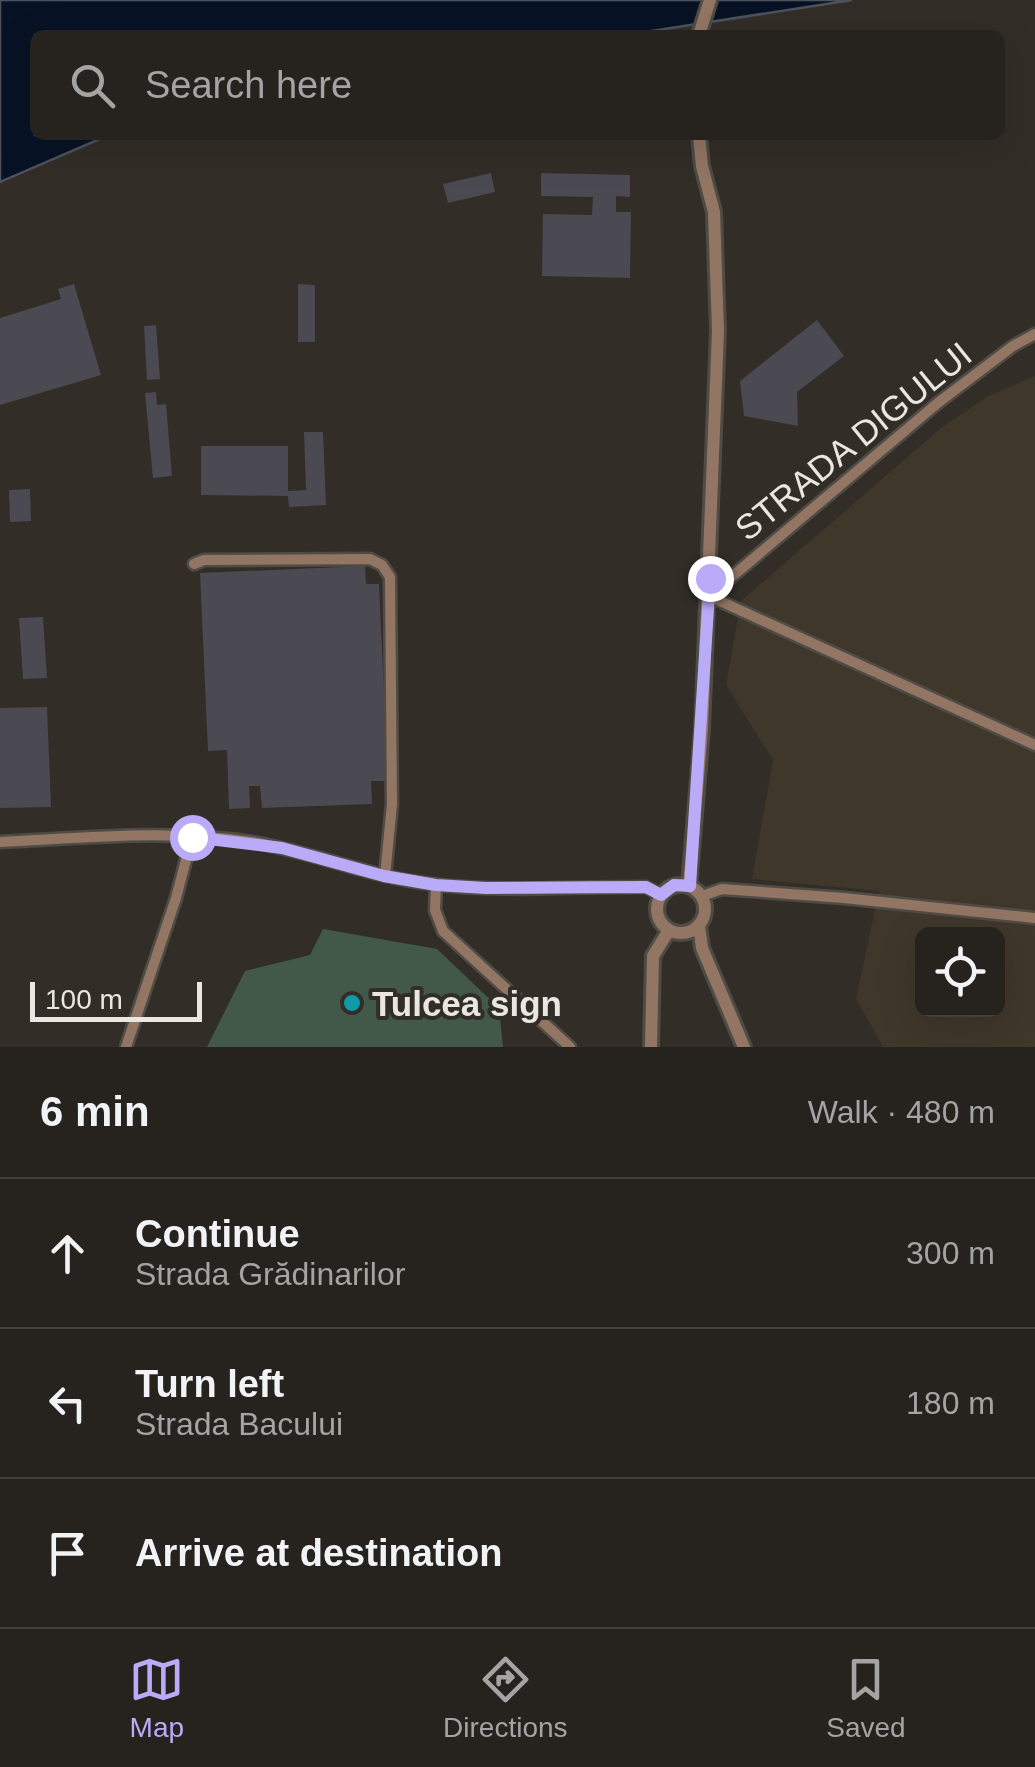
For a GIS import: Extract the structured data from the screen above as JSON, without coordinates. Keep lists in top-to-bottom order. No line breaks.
{"streets":{"street":["STRADA DIGULUI"]},"places":["Tulcea sign"],"scale_bar":"100 m","page":{"search":"Search here","scale":"100 m","heading":["6 min","Walk · 480 m"],"list":[["Continue","Strada Grădinarilor","300 m"],["Turn left","Strada Bacului","180 m"],"Arrive at destination"],"nav":["Map","Directions","Saved"]}}
